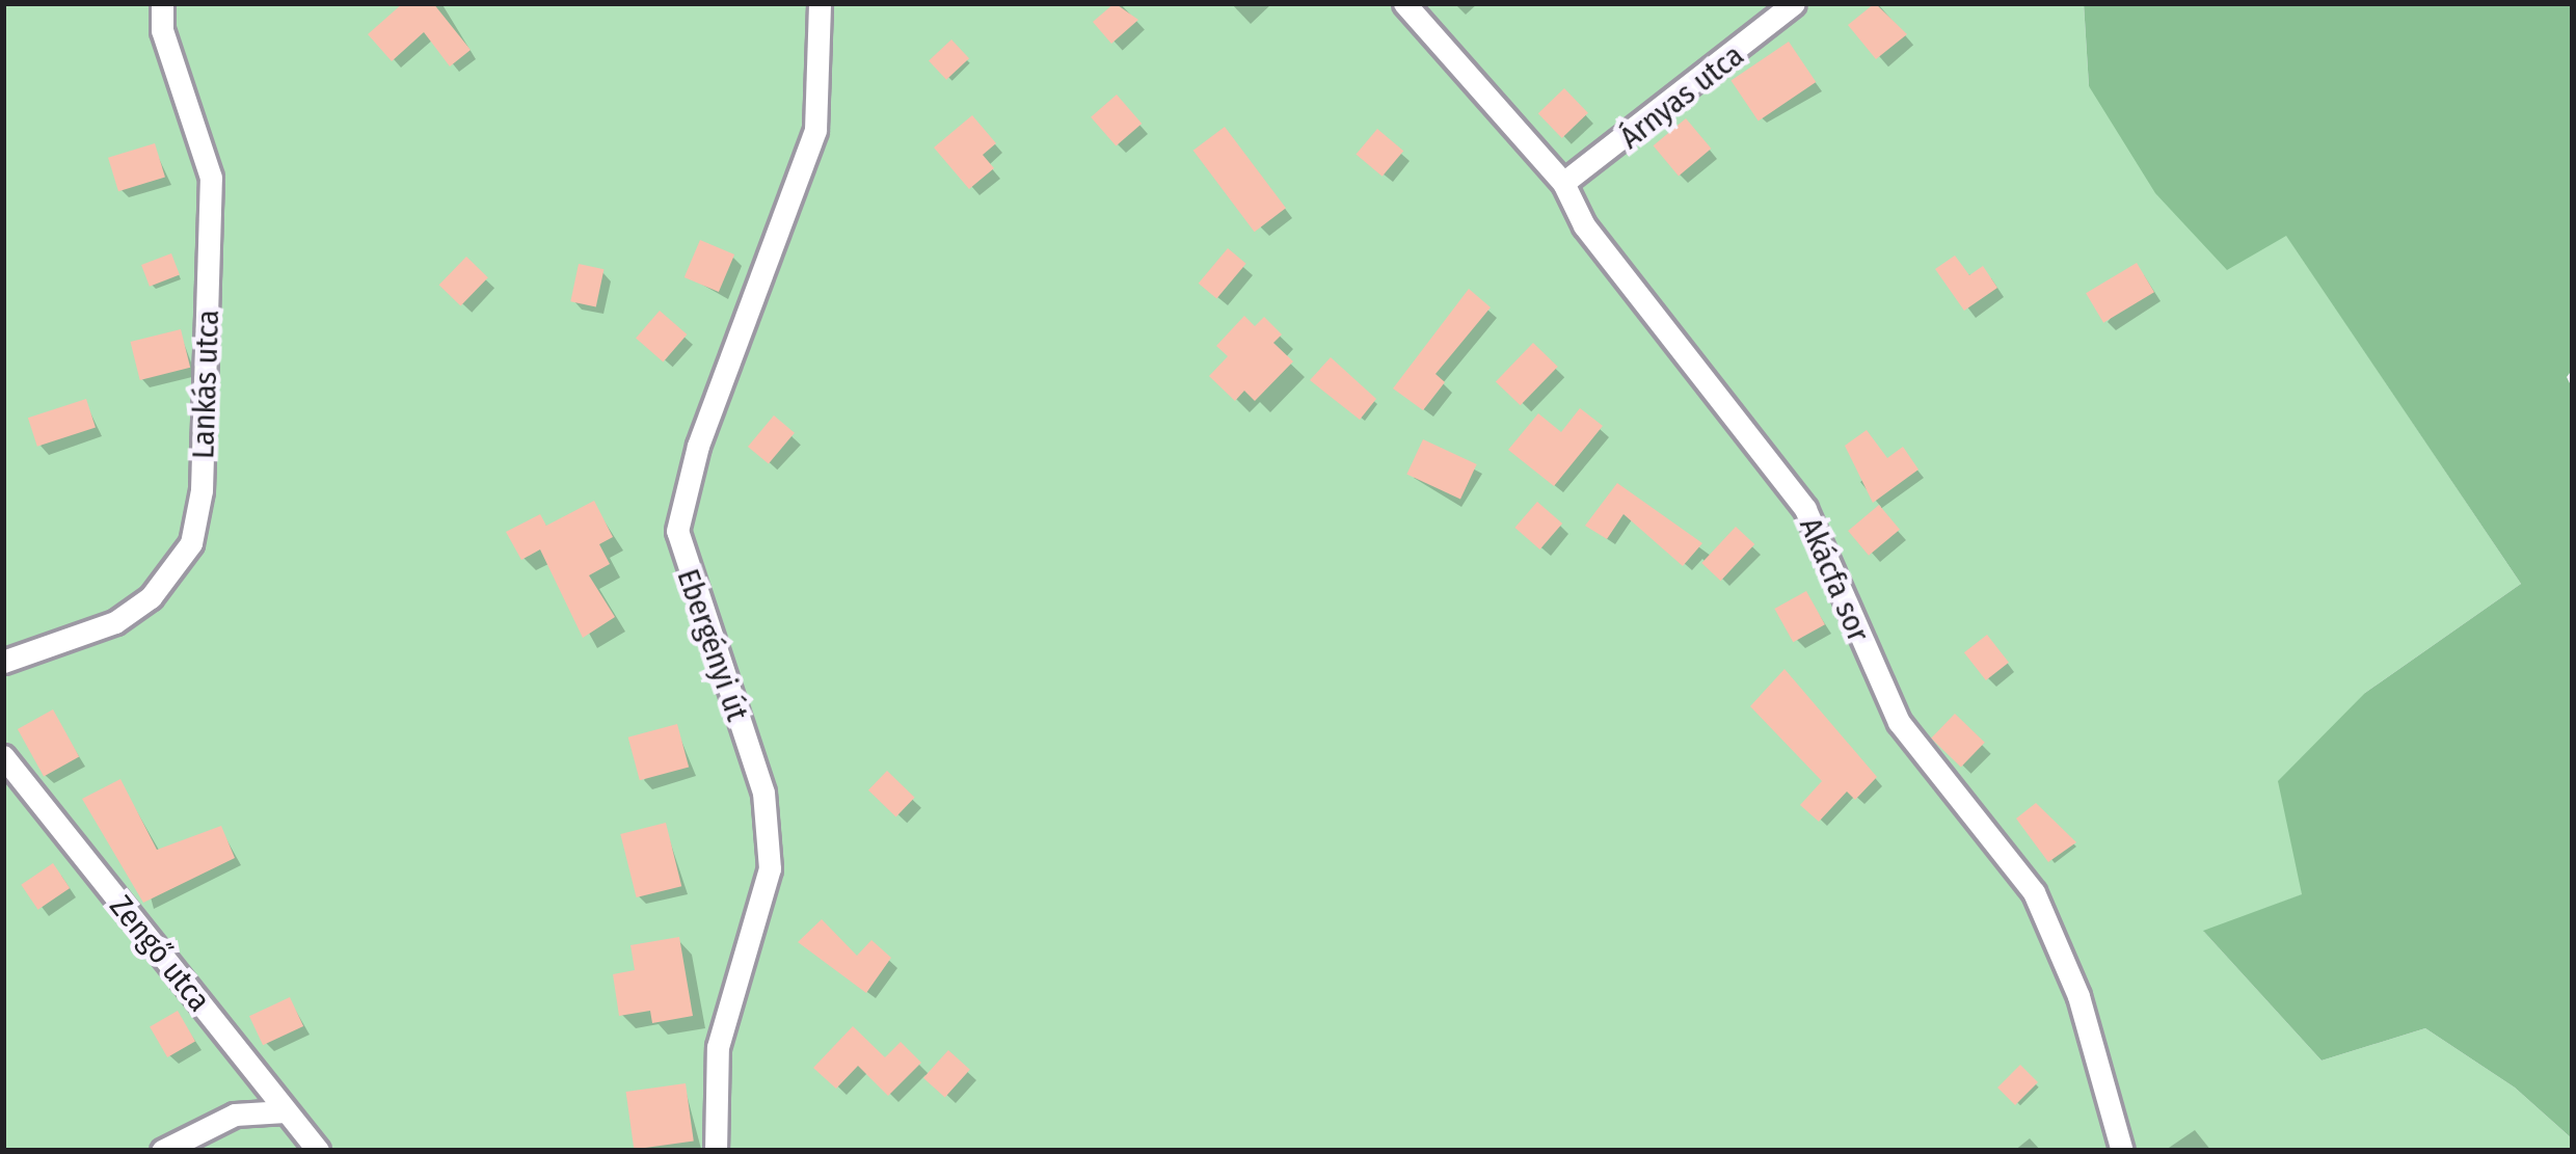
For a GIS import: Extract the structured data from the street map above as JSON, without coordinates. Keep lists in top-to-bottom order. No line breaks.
{"streets":{"street":["Árnyas utca","Lankás utca","Akácfa sor","Ebergényi út","Zengő utca"]},"crossings":[["Árnyas utca","Akácfa sor"]]}
